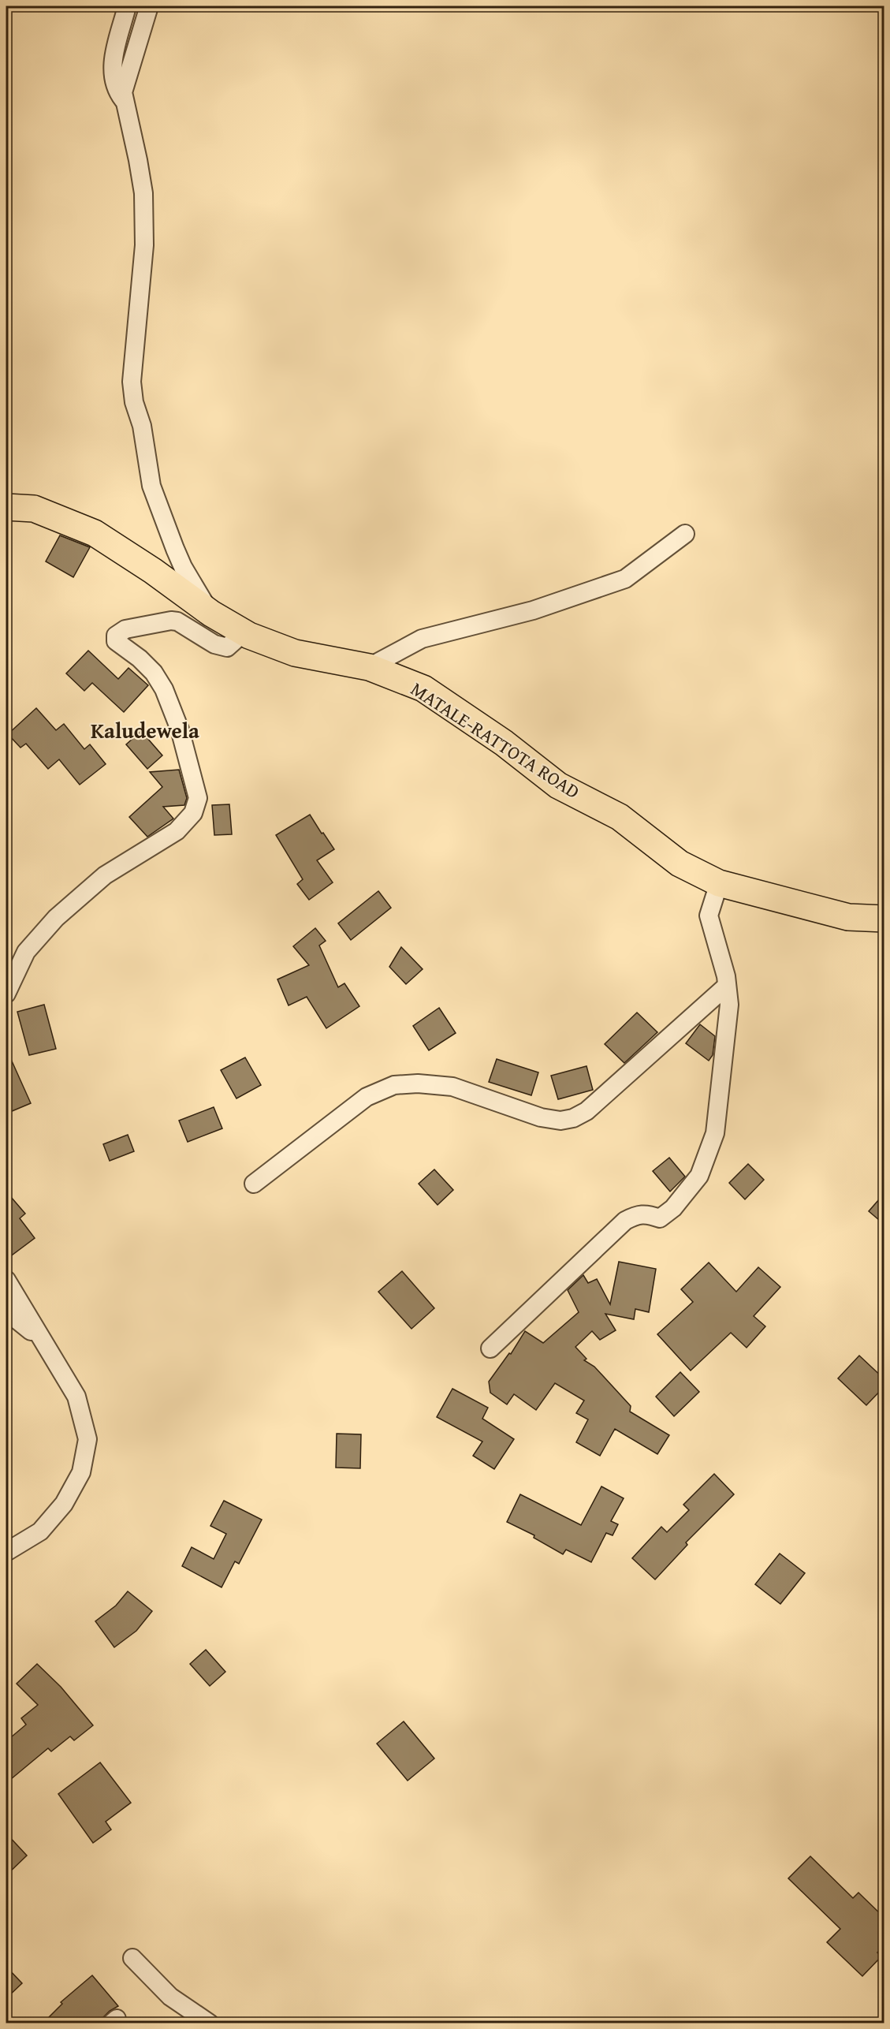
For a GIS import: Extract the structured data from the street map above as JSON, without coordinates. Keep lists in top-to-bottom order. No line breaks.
{"streets":{"main road":["MATALE-RATTOTA ROAD"]},"districts":["Kaludewela"]}
